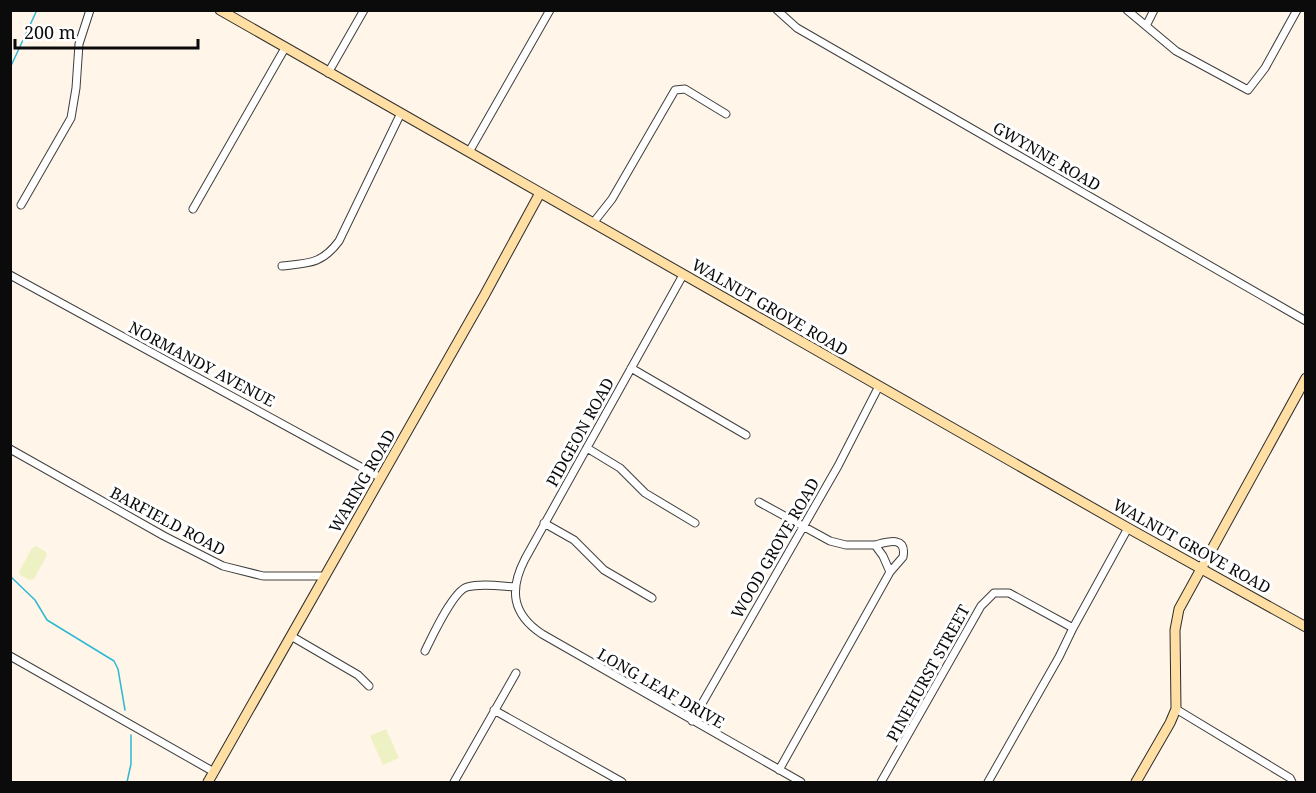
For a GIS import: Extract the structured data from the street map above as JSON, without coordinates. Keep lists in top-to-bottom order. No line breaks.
{"streets":{"main road":["WALNUT GROVE ROAD","WARING ROAD"],"street":["GWYNNE ROAD","NORMANDY AVENUE","PIDGEON ROAD","BARFIELD ROAD","WOOD GROVE ROAD","PINEHURST STREET","LONG LEAF DRIVE"]},"crossings":[["WALNUT GROVE ROAD","PIDGEON ROAD"],["WALNUT GROVE ROAD","WARING ROAD"],["WALNUT GROVE ROAD","WOOD GROVE ROAD"],["NORMANDY AVENUE","WARING ROAD"],["PIDGEON ROAD","LONG LEAF DRIVE"],["WARING ROAD","BARFIELD ROAD"],["WOOD GROVE ROAD","LONG LEAF DRIVE"]],"scale_bar":"200 m"}
